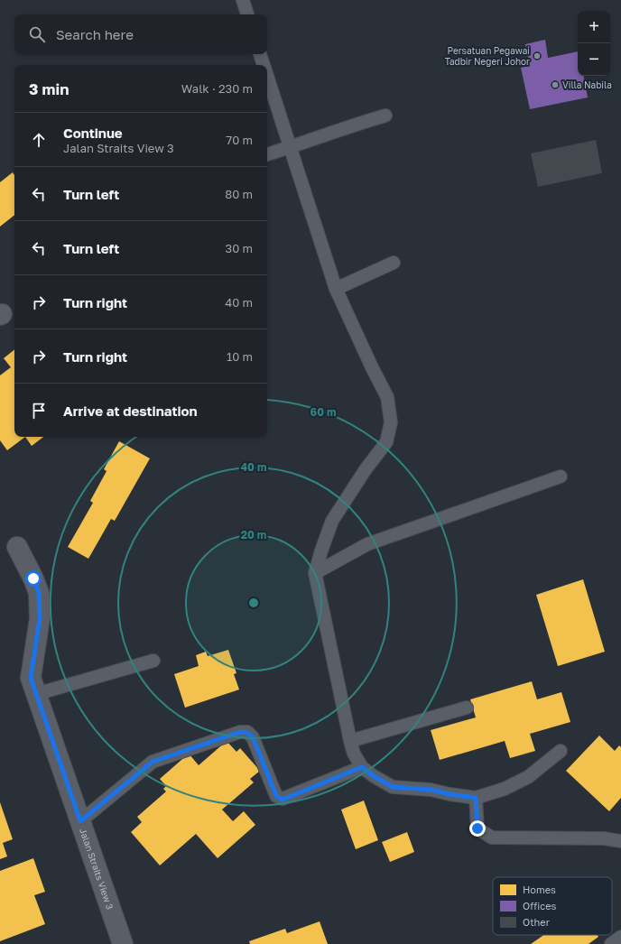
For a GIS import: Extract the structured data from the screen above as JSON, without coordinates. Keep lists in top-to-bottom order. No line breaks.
{"streets":{"street":["Jalan Straits View 3"]},"places":["Persatuan Pegawai Tadbir Negeri Johor","Villa Nabila"],"legend":["Homes","Offices","Other"],"page":{"map_buttons":["+","−"],"search":"Search here","heading":["3 min","Walk · 230 m"],"list":[["Continue","Jalan Straits View 3","70 m"],["Turn left","80 m"],["Turn left","30 m"],["Turn right","40 m"],["Turn right","10 m"],"Arrive at destination"]},"rings":["60 m","40 m","20 m"]}
